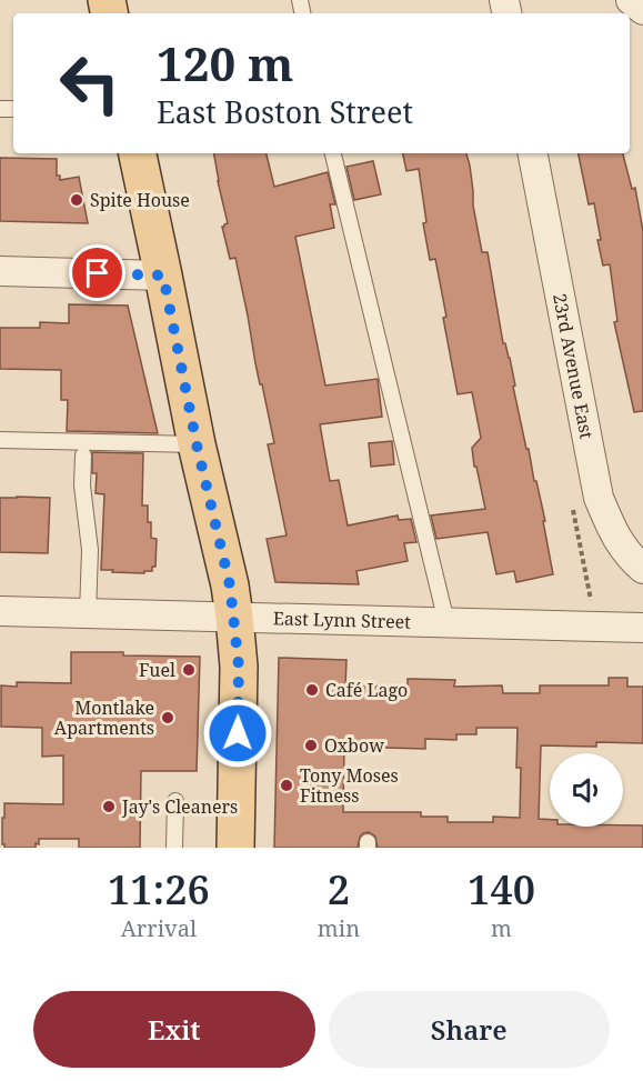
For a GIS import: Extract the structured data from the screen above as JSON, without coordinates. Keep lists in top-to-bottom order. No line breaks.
{"streets":{"street":["23rd Avenue East","East Lynn Street"]},"places":["Spite House","Fuel","Café Lago","Montlake Apartments","Oxbow","Tony Moses Fitness","Jay's Cleaners"],"page":{"turn":["120 m","East Boston Street"],"eta":["11:26","Arrival","2","min","140","m"],"buttons":["Exit","Share"]}}
